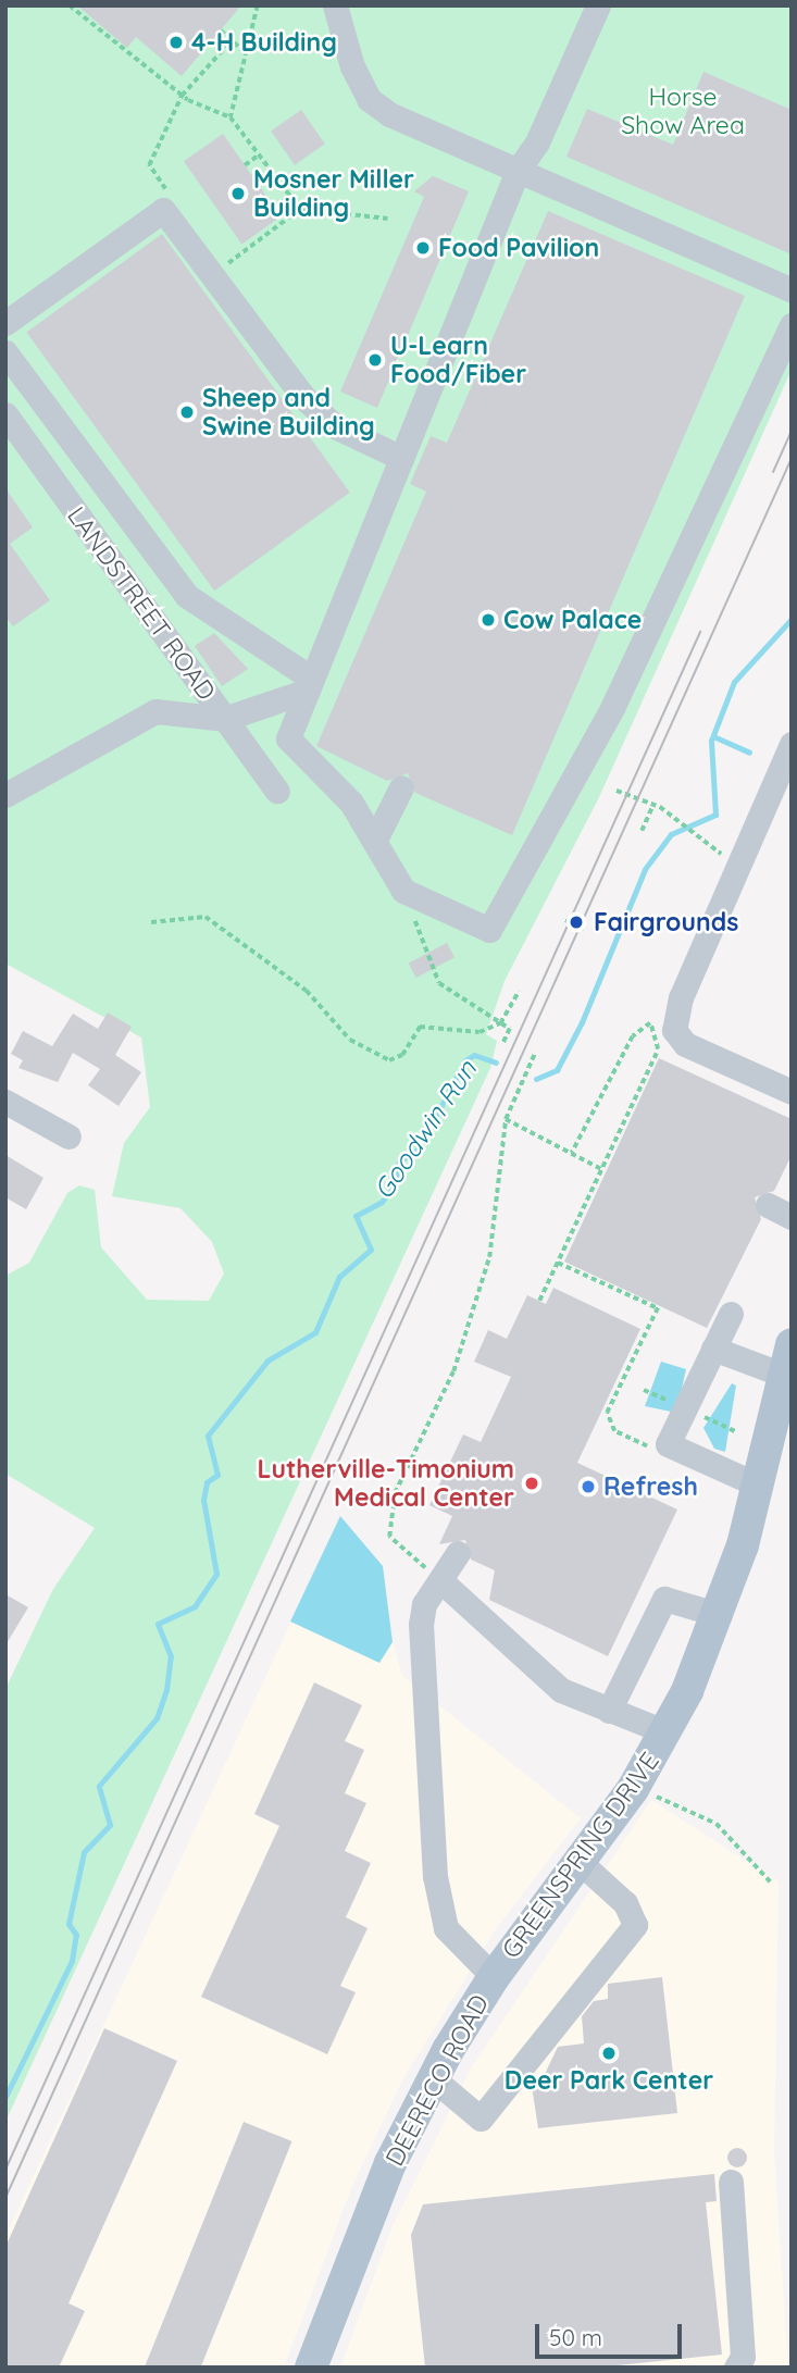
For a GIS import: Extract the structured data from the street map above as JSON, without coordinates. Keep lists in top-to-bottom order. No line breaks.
{"streets":{"main road":["GREENSPRING DRIVE","DEERECO ROAD"],"street":["LANDSTREET ROAD"]},"crossings":[["GREENSPRING DRIVE","DEERECO ROAD"]],"water":["Goodwin Run"],"parks":["Horse Show Area"],"places":["4-H Building","Mosner Miller Building","Food Pavilion","U-Learn Food/Fiber","Sheep and Swine Building","Cow Palace","Fairgrounds","Lutherville-Timonium Medical Center","Refresh","Deer Park Center"],"scale_bar":"50 m"}
